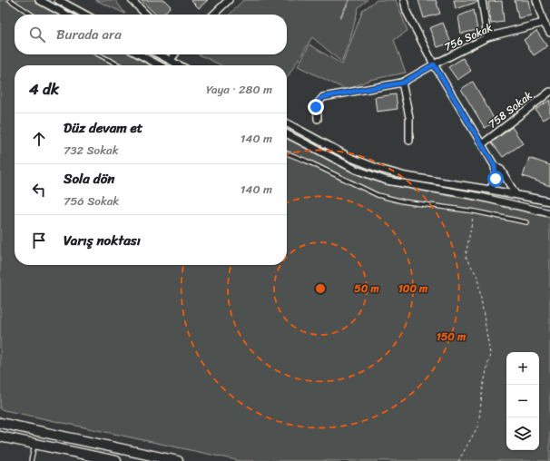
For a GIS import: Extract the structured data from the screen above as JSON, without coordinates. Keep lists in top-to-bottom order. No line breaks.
{"streets":{"street":["756 Sokak","758 Sokak"]},"page":{"search":"Burada ara","heading":["4 dk","Yaya · 280 m"],"list":[["Düz devam et","732 Sokak","140 m"],["Sola dön","756 Sokak","140 m"],"Varış noktası"],"map_buttons":["+","−"]},"rings":["50 m","100 m","150 m"]}
